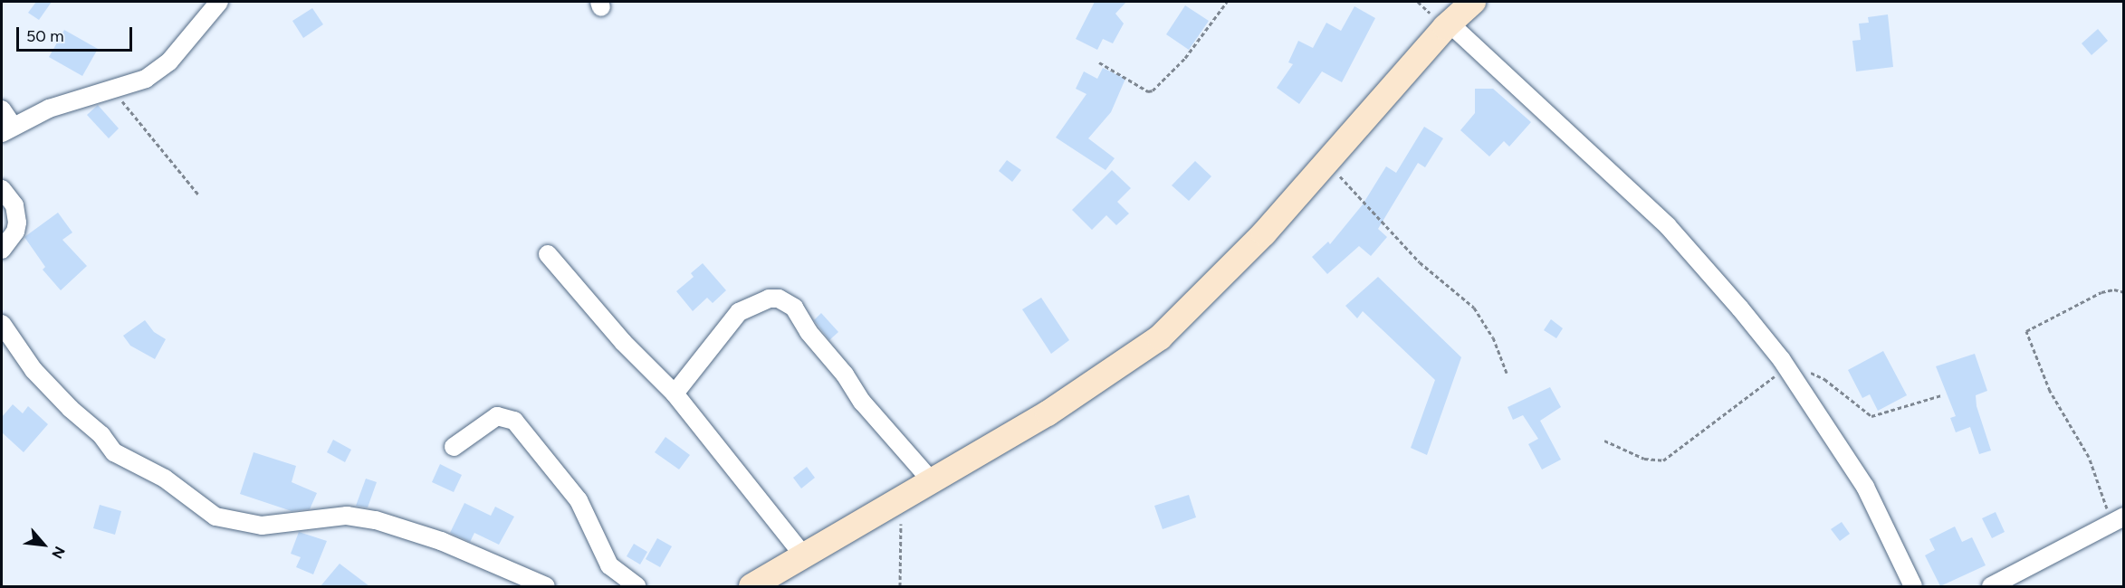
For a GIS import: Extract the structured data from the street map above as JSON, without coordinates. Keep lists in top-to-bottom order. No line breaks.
{"scale_bar":"50 m","north":"bottom right"}
